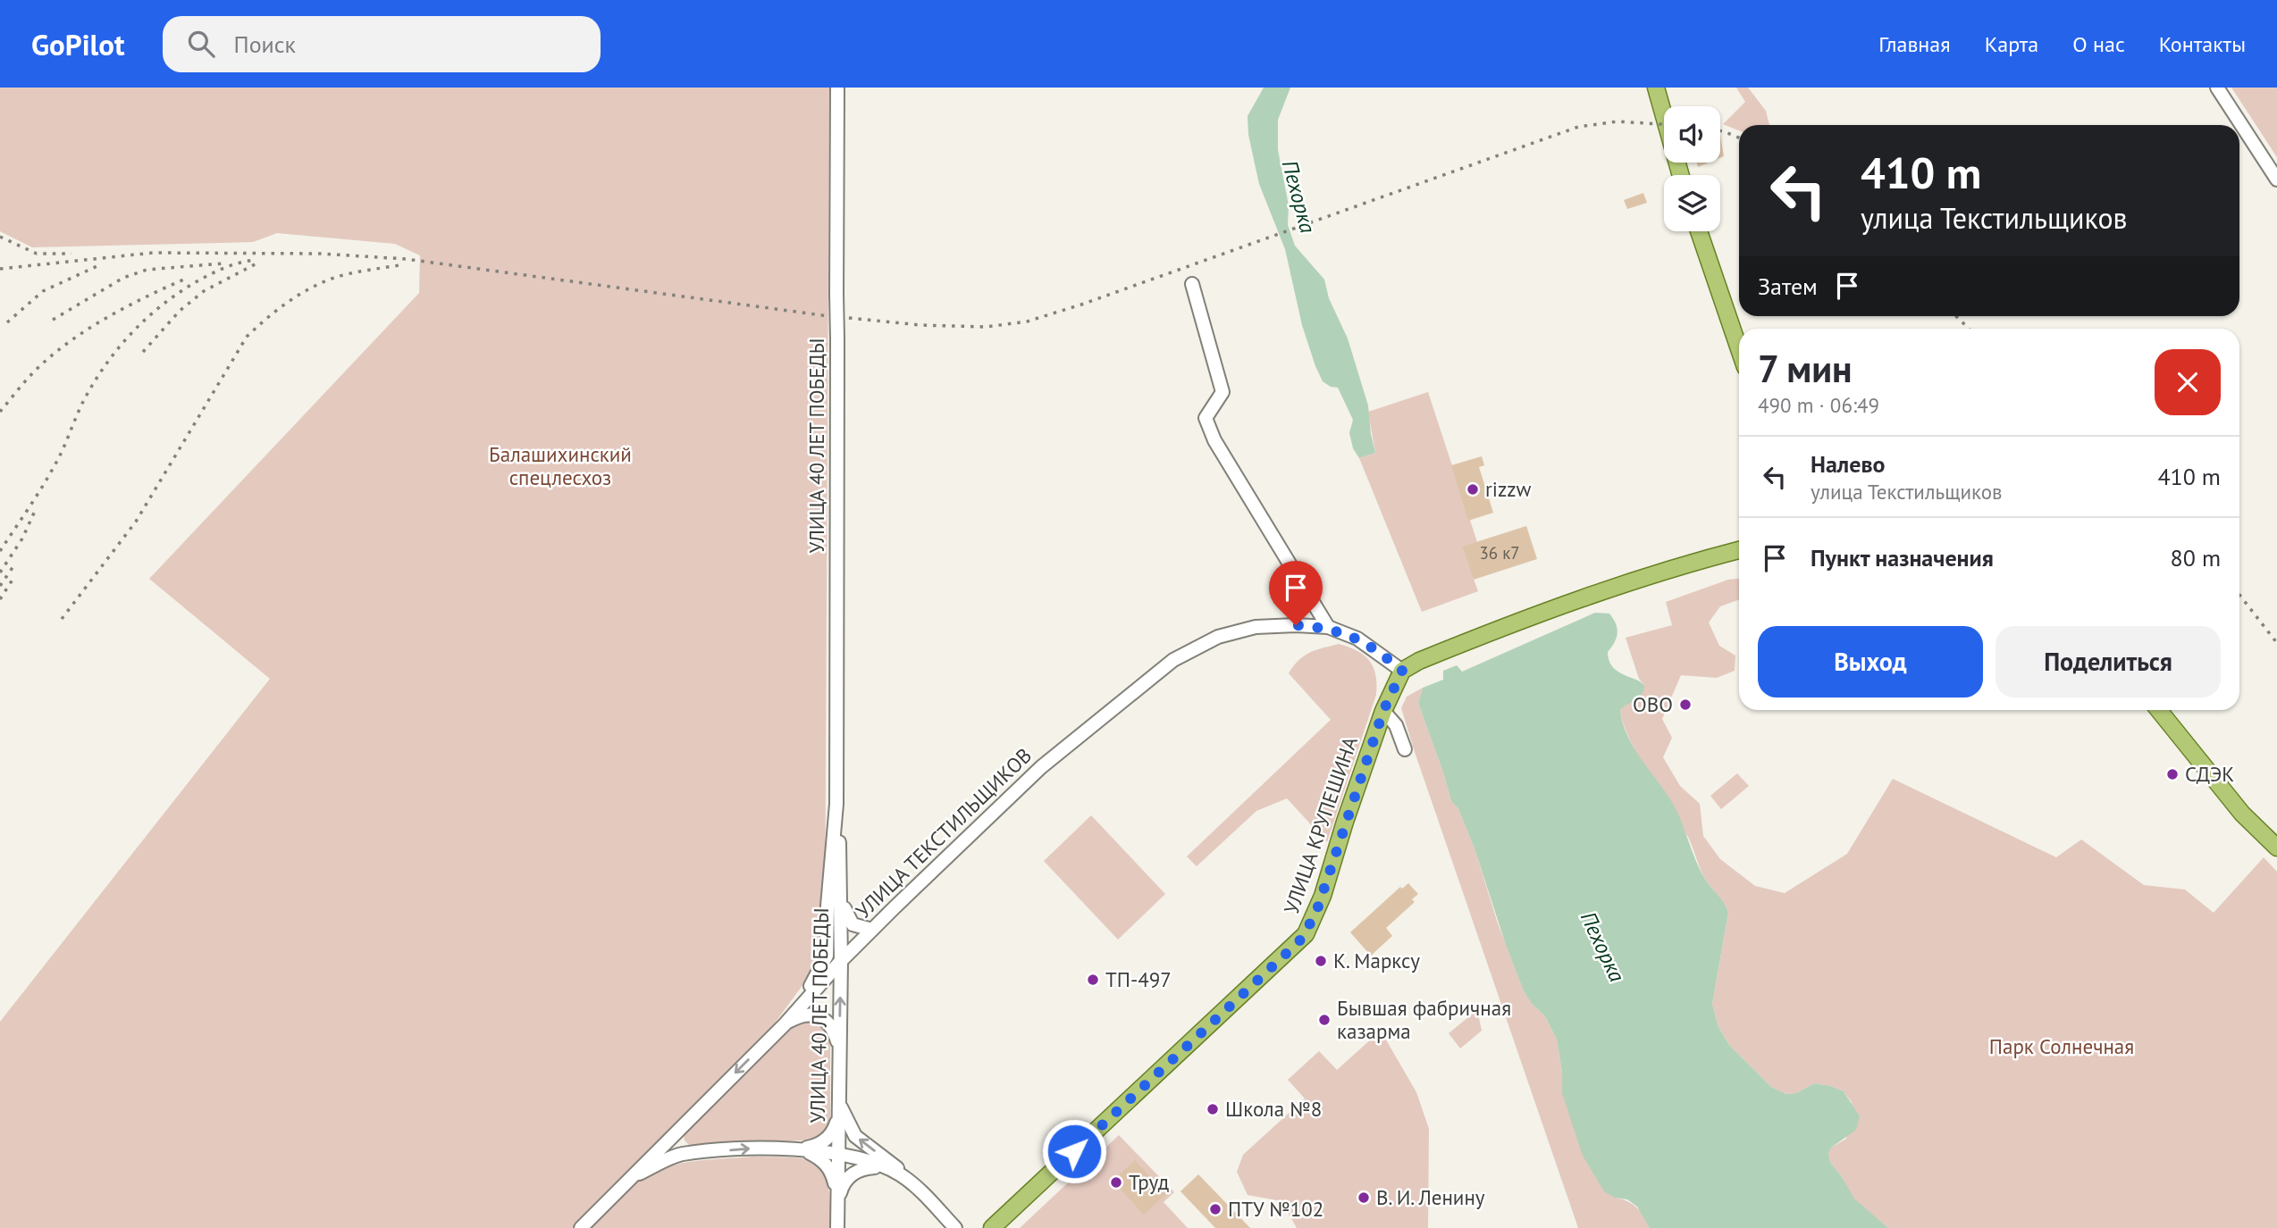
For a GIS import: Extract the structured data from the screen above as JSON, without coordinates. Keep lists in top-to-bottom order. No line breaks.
{"streets":{"main road":["УЛИЦА КРУПЕШИНА"],"street":["УЛИЦА 40 ЛЕТ ПОБЕДЫ","УЛИЦА ТЕКСТИЛЬЩИКОВ"]},"crossings":[["УЛИЦА 40 ЛЕТ ПОБЕДЫ","УЛИЦА ТЕКСТИЛЬЩИКОВ"],["УЛИЦА КРУПЕШИНА","УЛИЦА ТЕКСТИЛЬЩИКОВ"]],"water":["Пехорка"],"parks":["Балашихинский спецлесхоз","Парк Солнечная"],"places":["rizzw","ОВО","СДЭК","К. Марксу","ТП-497","Бывшая фабричная казарма","Школа №8","Труд","В. И. Ленину","ПТУ №102"],"house_numbers":["36 к7"],"page":{"header":"GoPilot","search":"Поиск","nav":["Главная","Карта","О нас","Контакты"],"turn":["410 m","улица Текстильщиков"],"then":"Затем","heading":["7 мин","490 m · 06:49"],"list":[{"name":"Налево","note":"улица Текстильщиков","value":"410 m"},{"name":"Пункт назначения","value":"80 m"}],"buttons":["Выход","Поделиться"]}}
